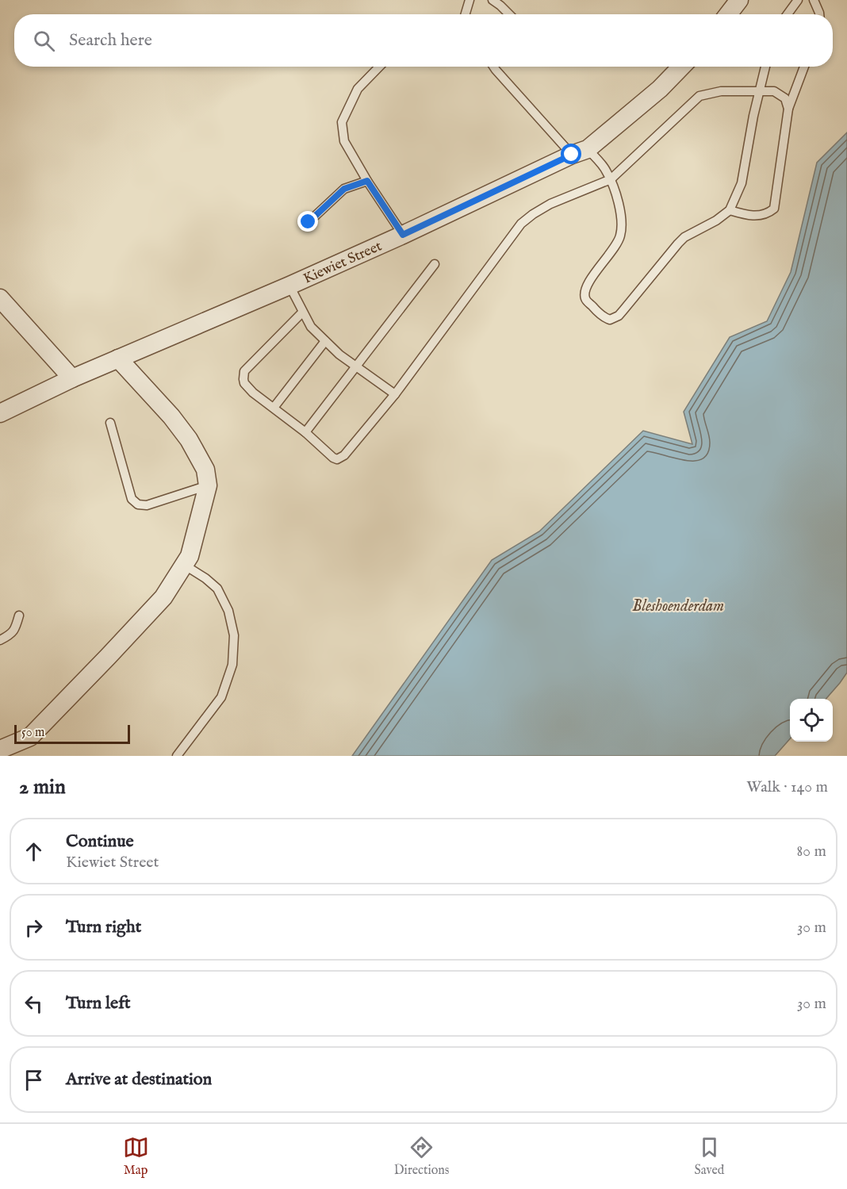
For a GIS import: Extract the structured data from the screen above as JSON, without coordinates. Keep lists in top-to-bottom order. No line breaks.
{"streets":{"street":["Kiewiet Street"]},"water":["Bleshoenderdam"],"scale_bar":"50 m","page":{"search":"Search here","scale":"50 m","heading":["2 min","Walk · 140 m"],"list":[["Continue","Kiewiet Street","80 m"],["Turn right","30 m"],["Turn left","30 m"],"Arrive at destination"],"nav":["Map","Directions","Saved"]}}
